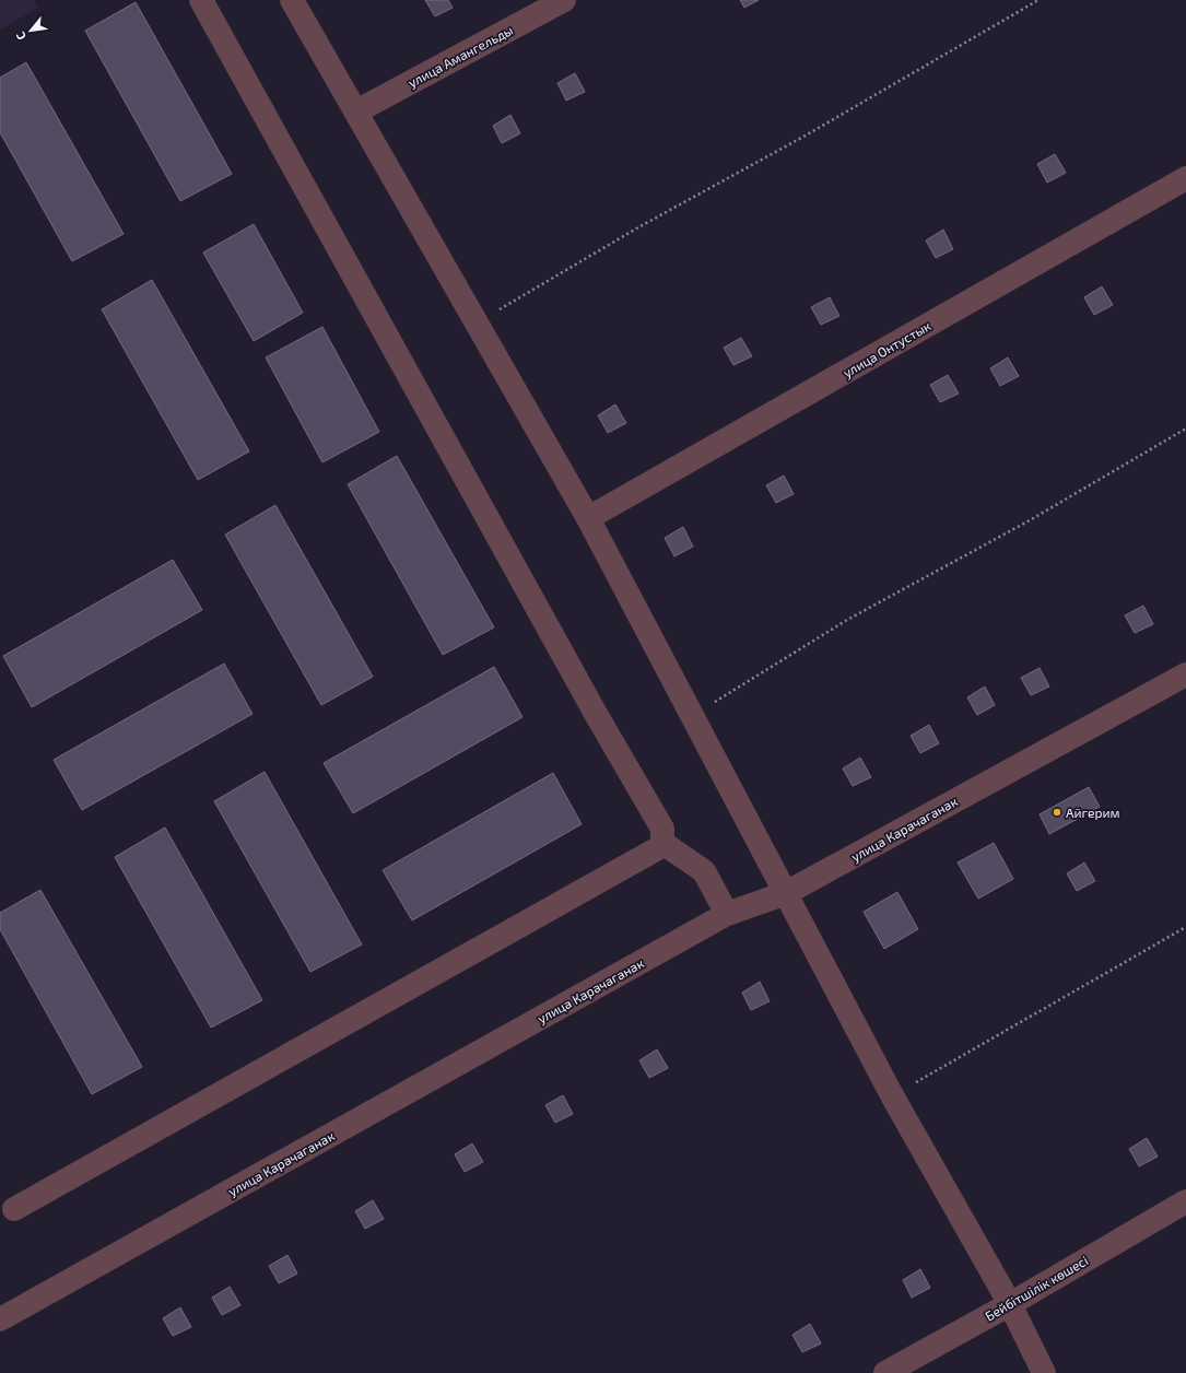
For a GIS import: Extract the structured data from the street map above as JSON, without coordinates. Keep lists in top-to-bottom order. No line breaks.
{"streets":{"street":["улица Амангельды","улица Онтустык","улица Карачаганак","Бейбітшілік көшесі"]},"places":["Айгерим"],"north":"bottom left"}
